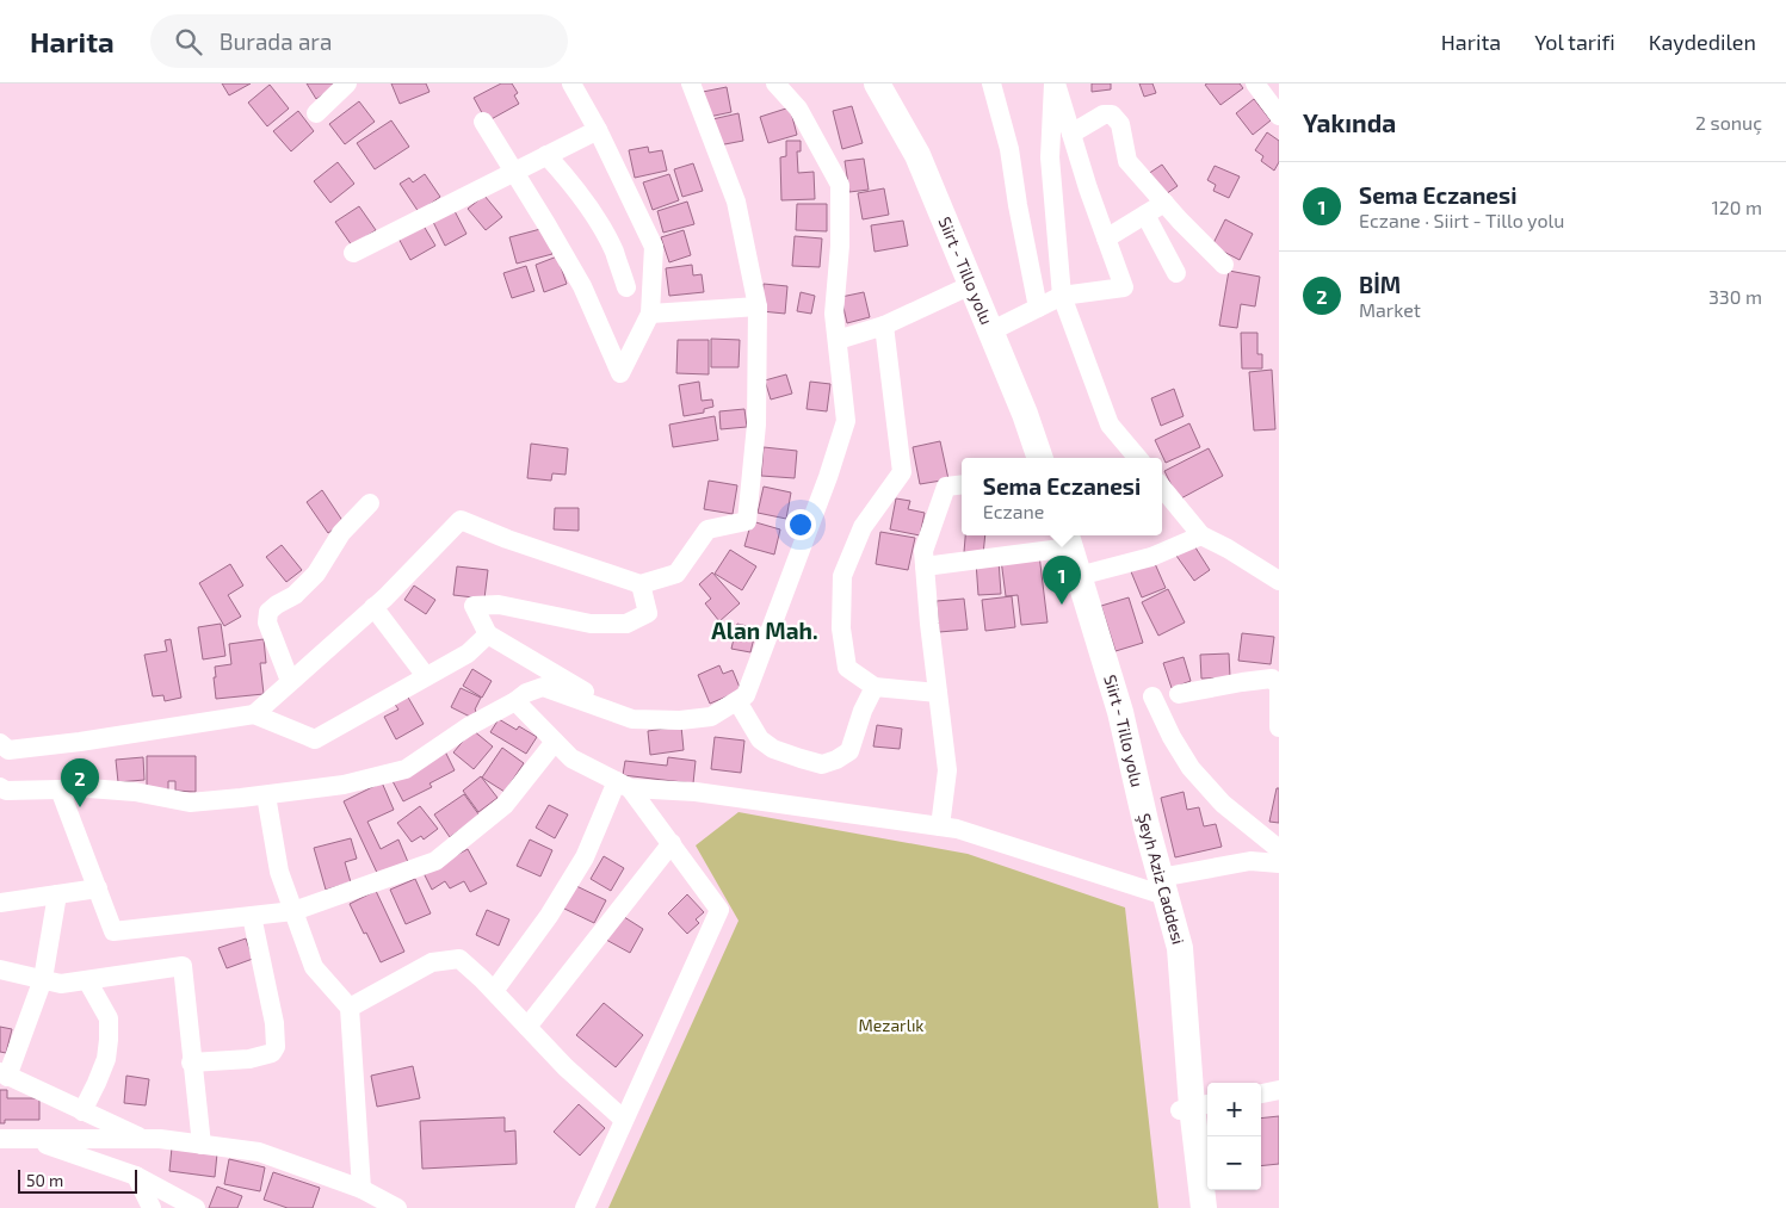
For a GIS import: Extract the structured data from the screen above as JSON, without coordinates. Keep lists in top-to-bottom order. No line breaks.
{"streets":{"main road":["Siirt - Tillo yolu","Şeyh Aziz Caddesi"]},"crossings":[["Siirt - Tillo yolu","Şeyh Aziz Caddesi"]],"districts":["Alan Mah."],"parks":["Mezarlık"],"scale_bar":"50 m","page":{"header":"Harita","search":"Burada ara","nav":["Harita","Yol tarifi","Kaydedilen"],"heading":["Yakında","2 sonuç"],"list":[{"mark":"1","name":"Sema Eczanesi","note":"Eczane · Siirt - Tillo yolu","value":"120 m"},{"mark":"2","name":"BİM","note":"Market","value":"330 m"}],"popup":["Sema Eczanesi","Eczane"],"pins":["1","2"],"map_buttons":["+","−"],"scale":"50 m"}}
